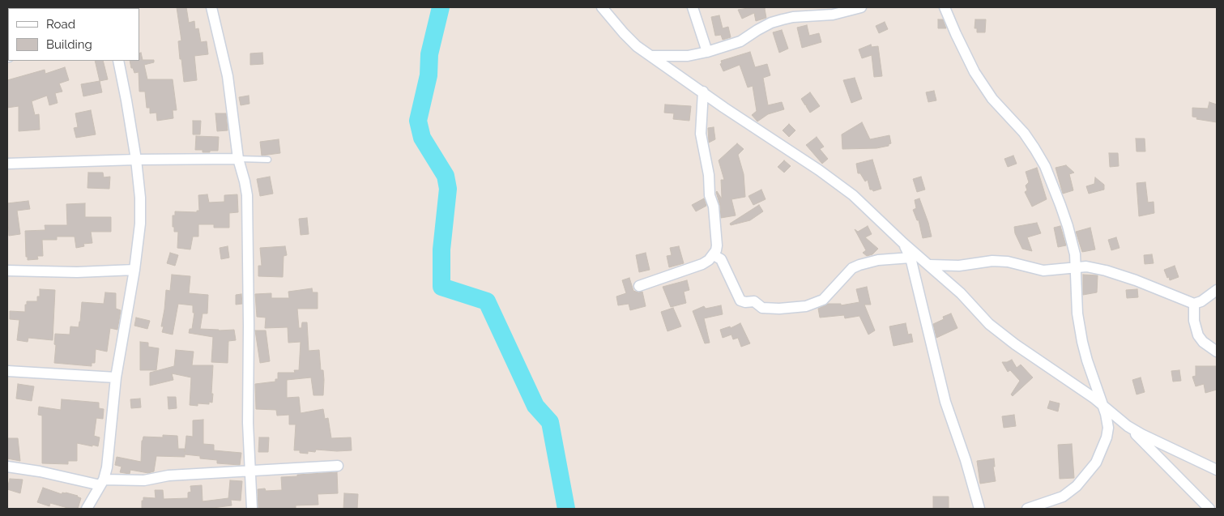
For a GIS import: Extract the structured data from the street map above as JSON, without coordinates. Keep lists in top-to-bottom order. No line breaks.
{"legend":["Road","Building"]}
